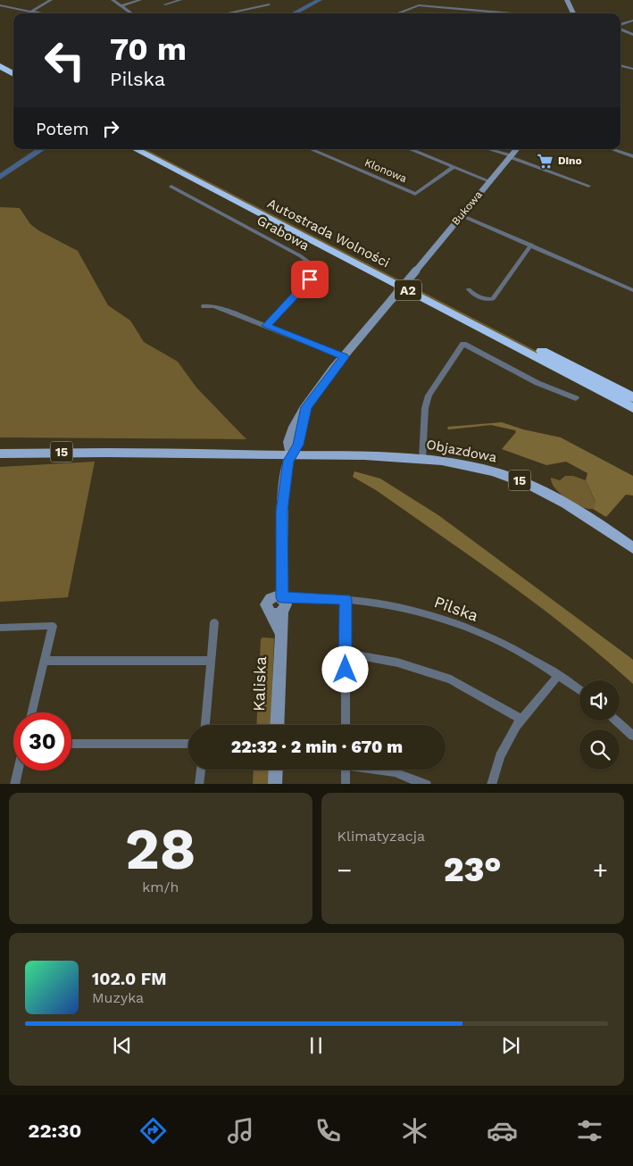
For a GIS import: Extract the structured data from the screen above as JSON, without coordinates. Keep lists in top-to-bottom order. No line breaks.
{"streets":{"highway":["Autostrada Wolności","A2"],"main road":["Bukowa","Objazdowa","15","Kaliska"],"street":["Klonowa","Grabowa","Pilska"]},"crossings":[["Objazdowa","15"],["Objazdowa","Kaliska"],["15","Kaliska"],["Pilska","Kaliska"]],"places":{"supermarket":["Dino"]},"page":{"turn":["70 m","Pilska"],"then":"Potem","limit":"30","trip":"22:32 · 2 min · 670 m","tile":[["28","km/h"],"Klimatyzacja"],"heat":["−","23°","+"],"song":["102.0 FM","Muzyka"],"tabs":"22:30"}}
